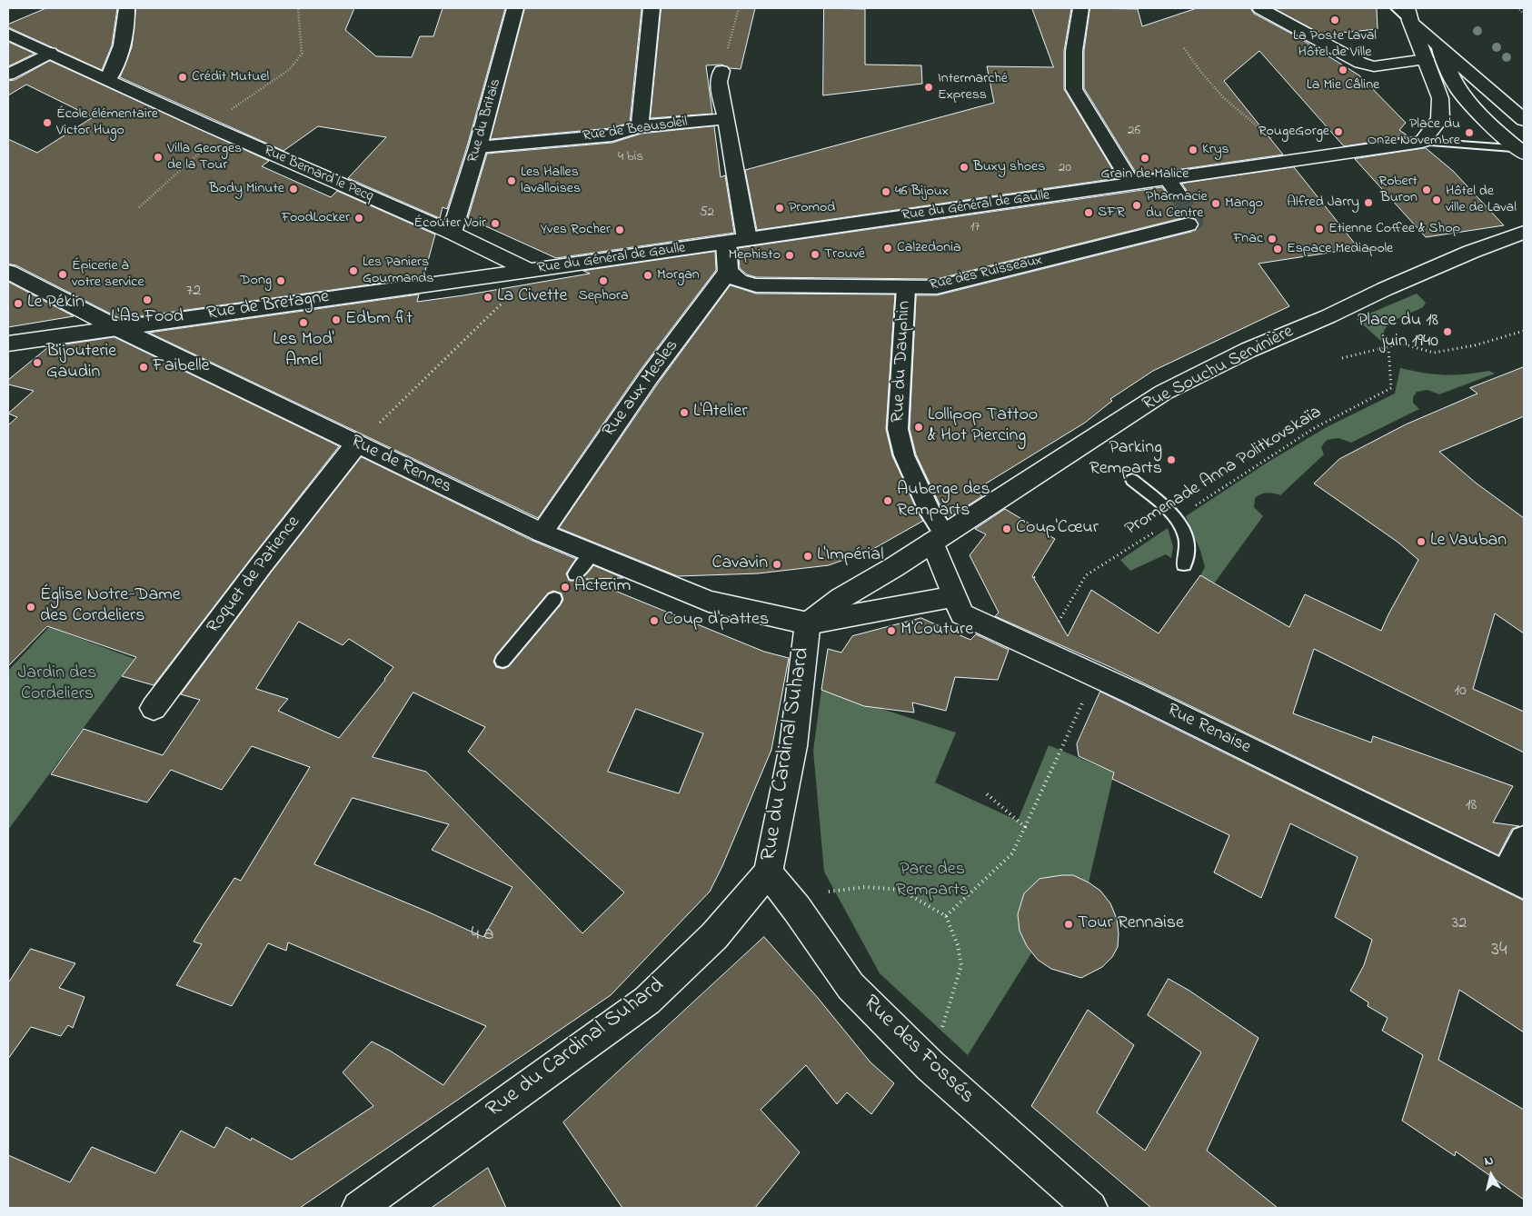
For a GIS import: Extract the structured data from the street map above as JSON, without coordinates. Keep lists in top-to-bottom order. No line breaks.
{"streets":{"street":["Rue du Britais","Rue de Beausoleil","Rue Bernard le Pecq","Rue du Général de Gaulle","Rue des Ruisseaux","Rue de Bretagne","Rue du Dauphin","Rue Souchu Servinière","Rue aux Mesles","Rue de Rennes","Roquet de Patience","Rue Renaise","Rue du Cardinal Suhard","Rue des Fossés"],"path":["Promenade Anna Politkovskaïa"]},"crossings":[["Rue du Britais","Rue de Beausoleil"],["Rue du Britais","Rue Bernard le Pecq"],["Rue Bernard le Pecq","Rue du Général de Gaulle"],["Rue Bernard le Pecq","Rue de Bretagne"],["Rue du Général de Gaulle","Rue de Bretagne"],["Rue des Ruisseaux","Rue du Dauphin"],["Rue des Ruisseaux","Rue aux Mesles"],["Rue de Bretagne","Rue de Rennes"],["Rue du Dauphin","Rue Souchu Servinière"],["Rue du Dauphin","Rue Renaise"],["Rue Souchu Servinière","Rue de Rennes"],["Rue Souchu Servinière","Rue Renaise"],["Rue Souchu Servinière","Rue du Cardinal Suhard"],["Rue aux Mesles","Rue de Rennes"],["Rue de Rennes","Roquet de Patience"],["Rue de Rennes","Rue du Cardinal Suhard"],["Rue du Cardinal Suhard","Rue des Fossés"]],"parks":["Jardin des Cordeliers","Parc des Remparts"],"places":["La Poste Laval Hôtel de Ville","La Mie Câline","Crédit Mutuel","Intermarché Express","École élémentaire Victor Hugo","RougeGorge","Place du Onze Novembre","Krys","Villa Georges de la Tour","Grain de Malice","Buxy shoes","Les Halles lavalloises","Body Minute","Robert Buron","46 Bijoux","Hôtel de ville de Laval","Alfred Jarry","Mango","Pharmacie du Centre","Promod","SFR","FoodLocker","Écouter Voir","Etienne Coffee & Shop","Yves Rocher","Fnac","Calzedonia","Espace Mediapole","Trouvé","Mephisto","Les Paniers Gourmands","Épicerie à votre service","Morgan","Dong","Sephora","La Civette","L'As Food","Le Pékin","Edbm fit","Les Mod' Amel","Place du 18 juin 1940","Bijouterie Gaudin","Faibelle","L'Atelier","Lollipop Tattoo & Hot Piercing","Parking Remparts","Auberge des Remparts","Coup'Cœur","Le Vauban","L'Impérial","Cavavin","Acterim","Église Notre-Dame des Cordeliers","Coup d'pattes","M'Couture","Tour Rennaise"],"house_numbers":["26","4 bis","20","52","17","72","10","18","32","4 a","34"],"north":"top"}
